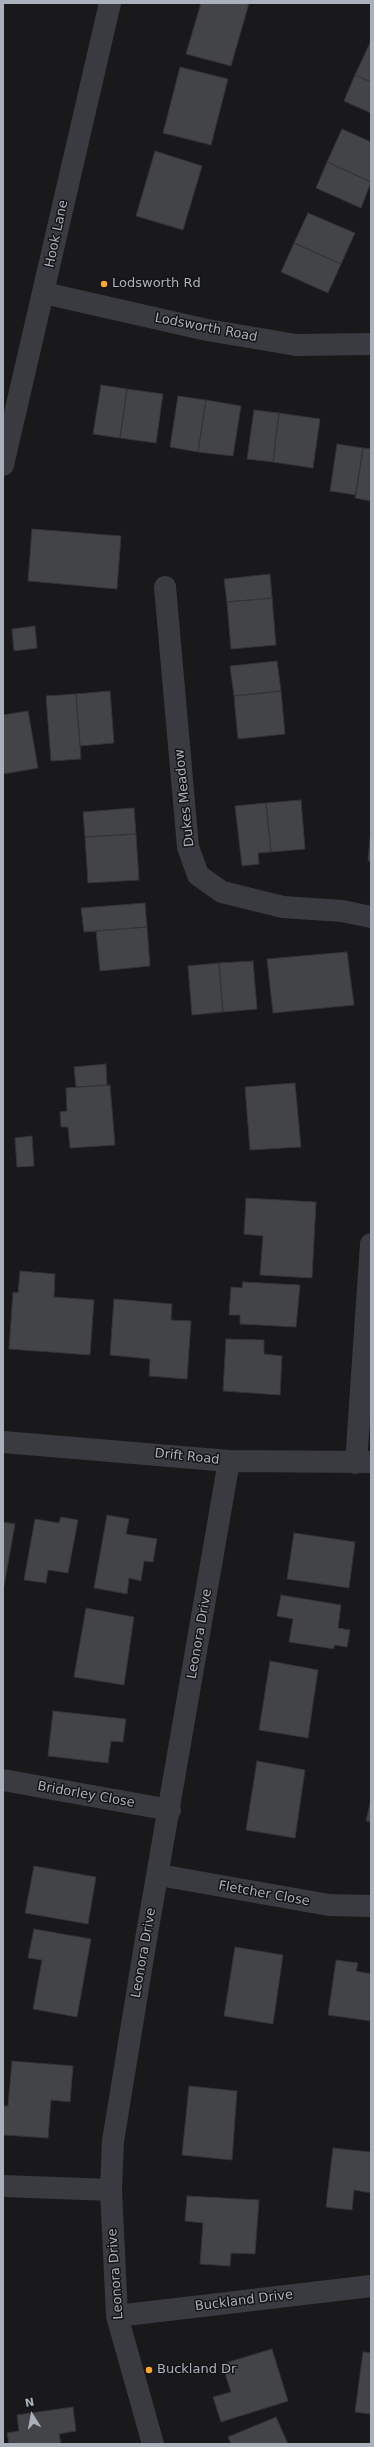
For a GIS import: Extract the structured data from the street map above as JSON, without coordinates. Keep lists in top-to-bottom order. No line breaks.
{"streets":{"street":["Hook Lane","Lodsworth Road","Dukes Meadow","Drift Road","Leonora Drive","Bridorley Close","Fletcher Close","Buckland Drive"]},"crossings":[["Hook Lane","Lodsworth Road"],["Drift Road","Leonora Drive"],["Leonora Drive","Bridorley Close"],["Leonora Drive","Fletcher Close"],["Leonora Drive","Buckland Drive"]],"places":["Lodsworth Rd","Buckland Dr"],"north":"top"}
